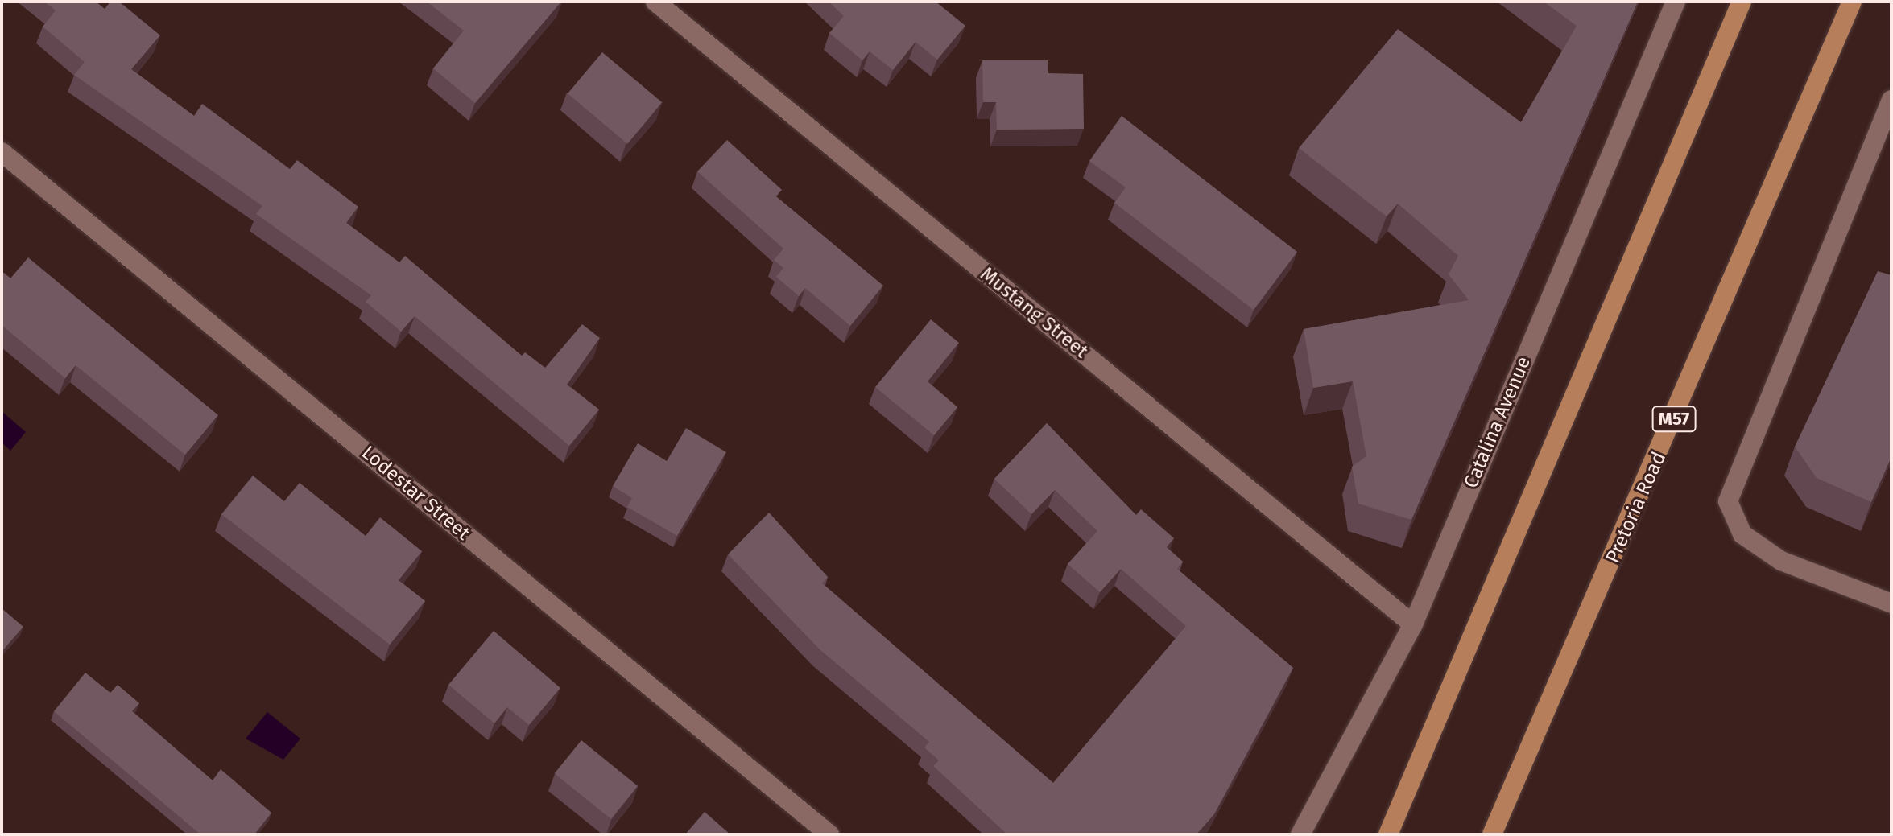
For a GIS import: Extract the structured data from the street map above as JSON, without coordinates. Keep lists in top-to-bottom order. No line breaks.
{"streets":{"main road":["M57","Pretoria Road"],"street":["Mustang Street","Catalina Avenue","Lodestar Street"]},"crossings":[["Mustang Street","Catalina Avenue"]]}
